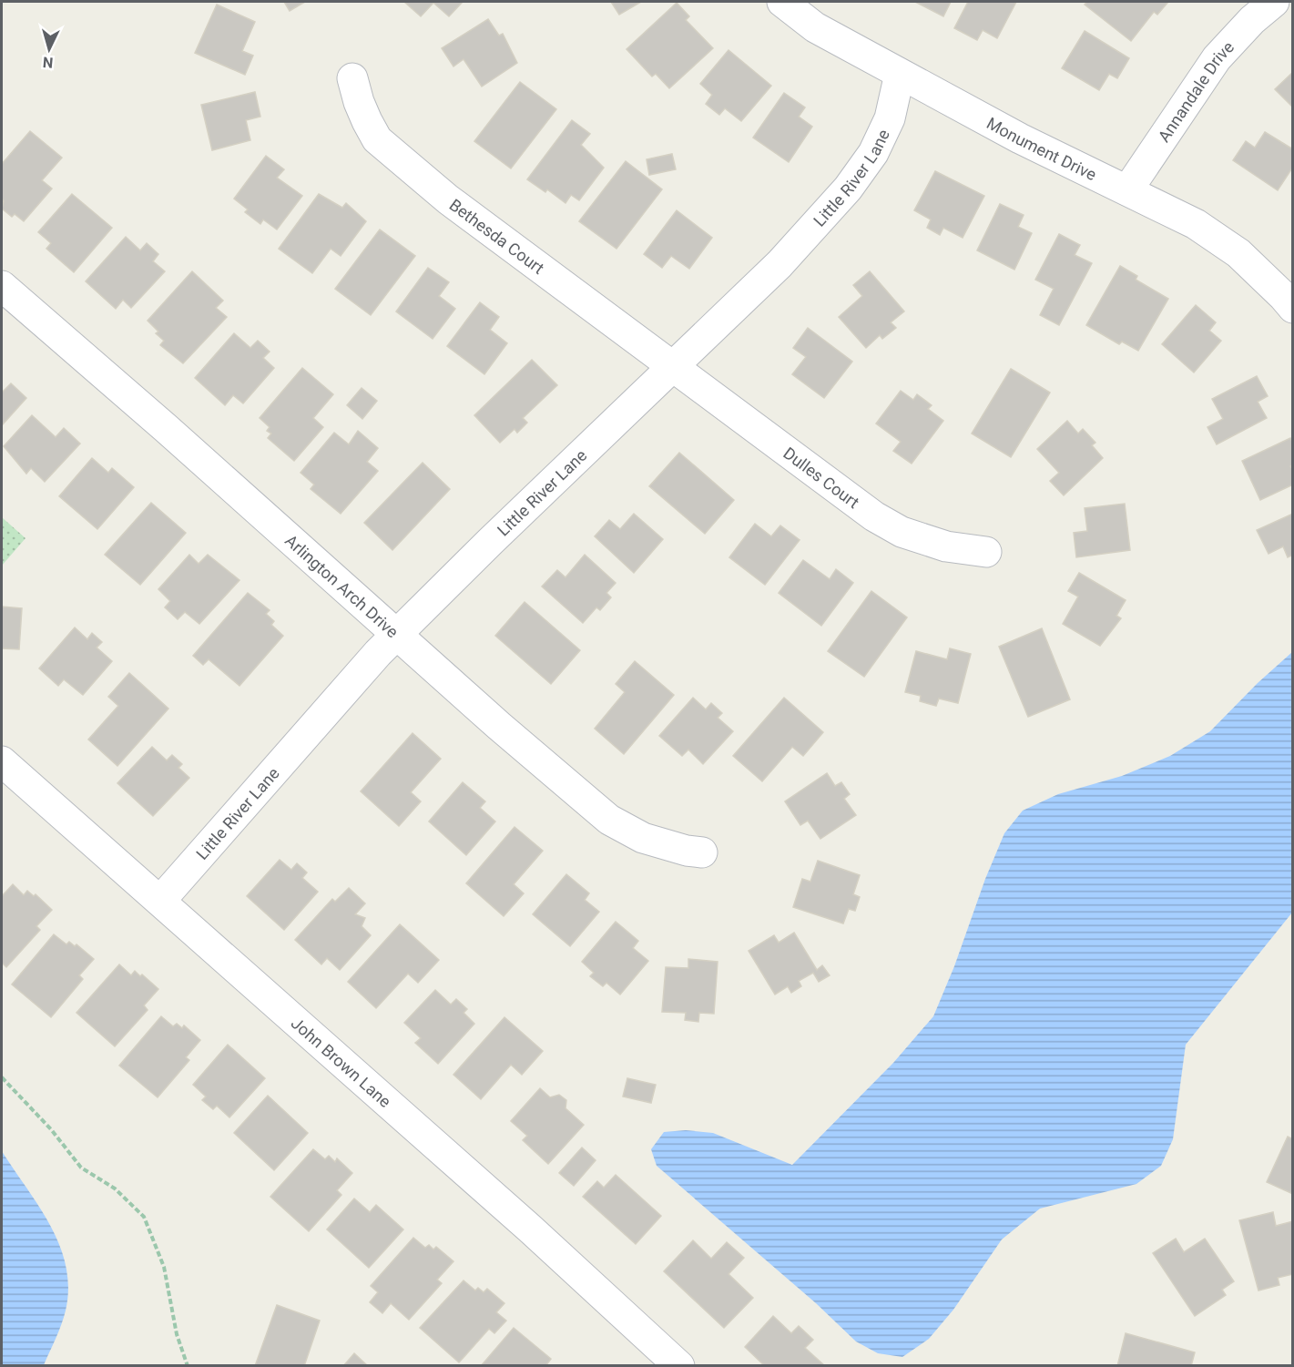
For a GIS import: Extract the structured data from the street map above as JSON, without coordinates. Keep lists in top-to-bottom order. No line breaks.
{"streets":{"street":["Annandale Drive","Monument Drive","Little River Lane","Bethesda Court","Dulles Court","Arlington Arch Drive","John Brown Lane"]},"crossings":[["Annandale Drive","Monument Drive"],["Monument Drive","Little River Lane"],["Little River Lane","Bethesda Court"],["Little River Lane","Dulles Court"],["Little River Lane","Arlington Arch Drive"],["Little River Lane","John Brown Lane"],["Bethesda Court","Dulles Court"]],"north":"bottom"}
